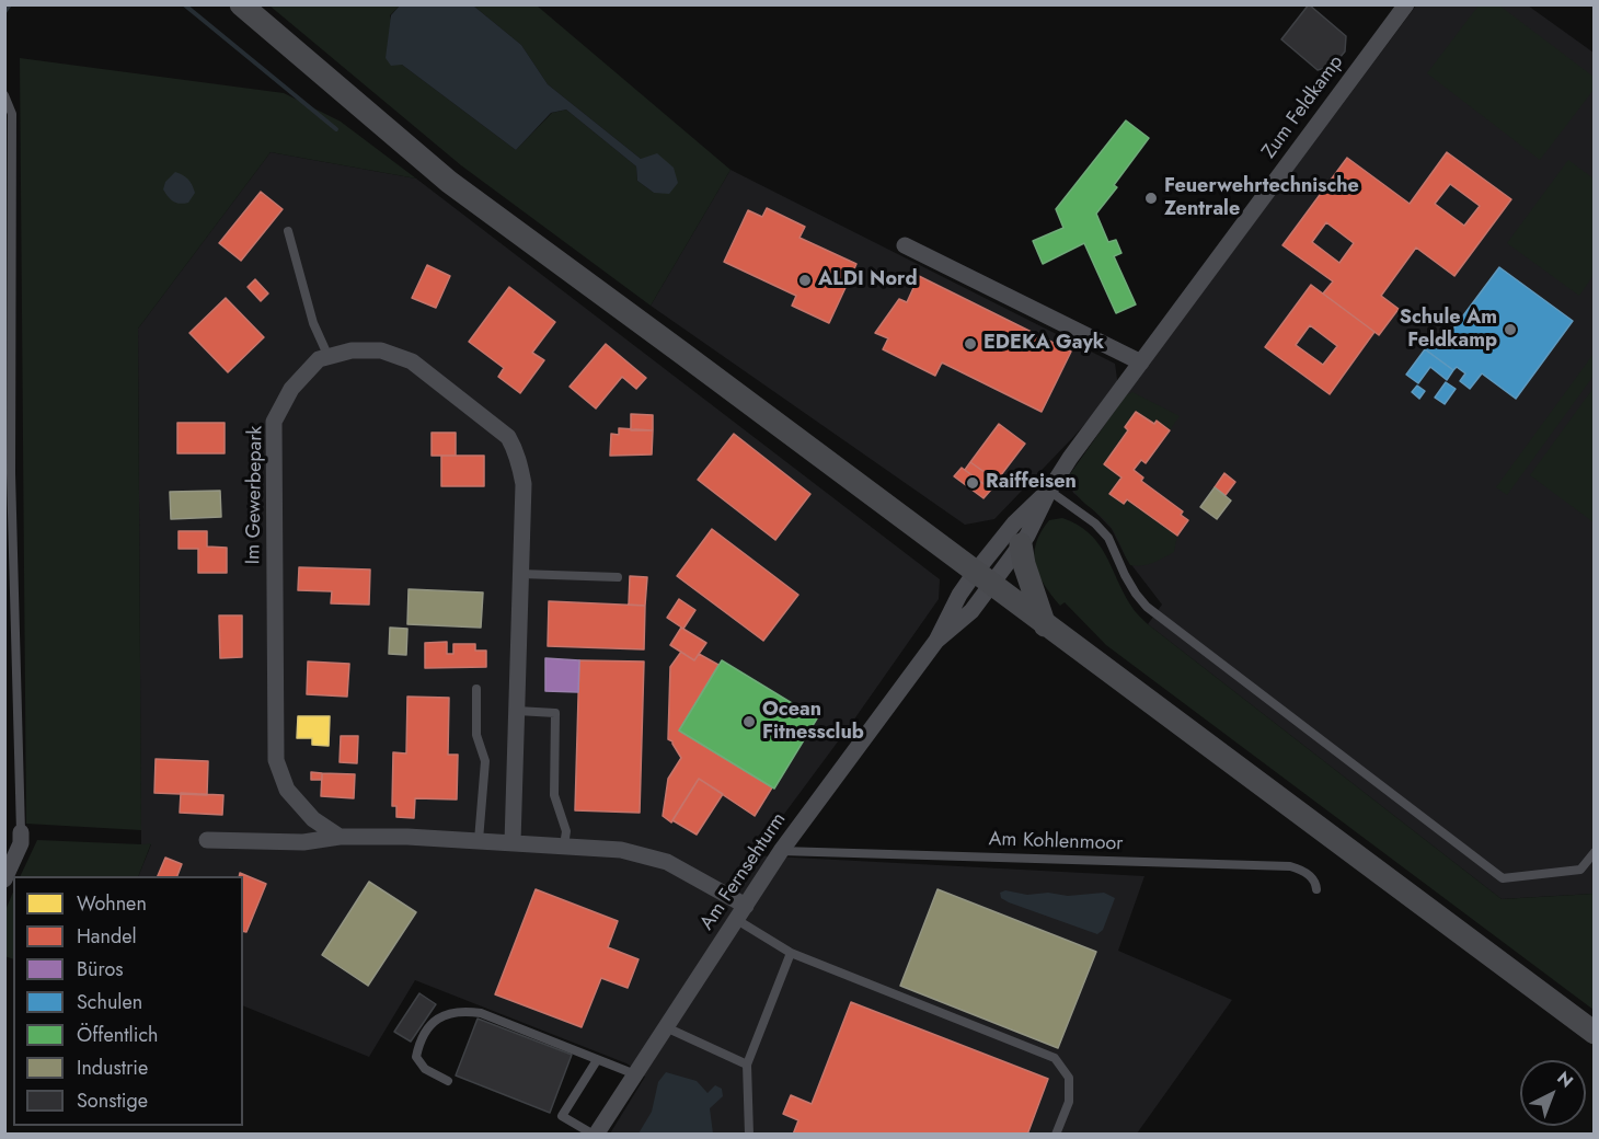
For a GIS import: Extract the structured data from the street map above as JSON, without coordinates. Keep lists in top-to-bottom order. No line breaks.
{"streets":{"street":["Zum Feldkamp","Im Gewerbepark","Am Fernsehturm"],"lane":["Am Kohlenmoor"]},"crossings":[["Zum Feldkamp","Am Fernsehturm"],["Am Kohlenmoor","Am Fernsehturm"]],"places":["Feuerwehrtechnische Zentrale","ALDI Nord","Schule Am Feldkamp","EDEKA Gayk","Raiffeisen","Ocean Fitnessclub"],"legend":["Wohnen","Handel","Büros","Schulen","Öffentlich","Industrie","Sonstige"],"north":"top right"}
